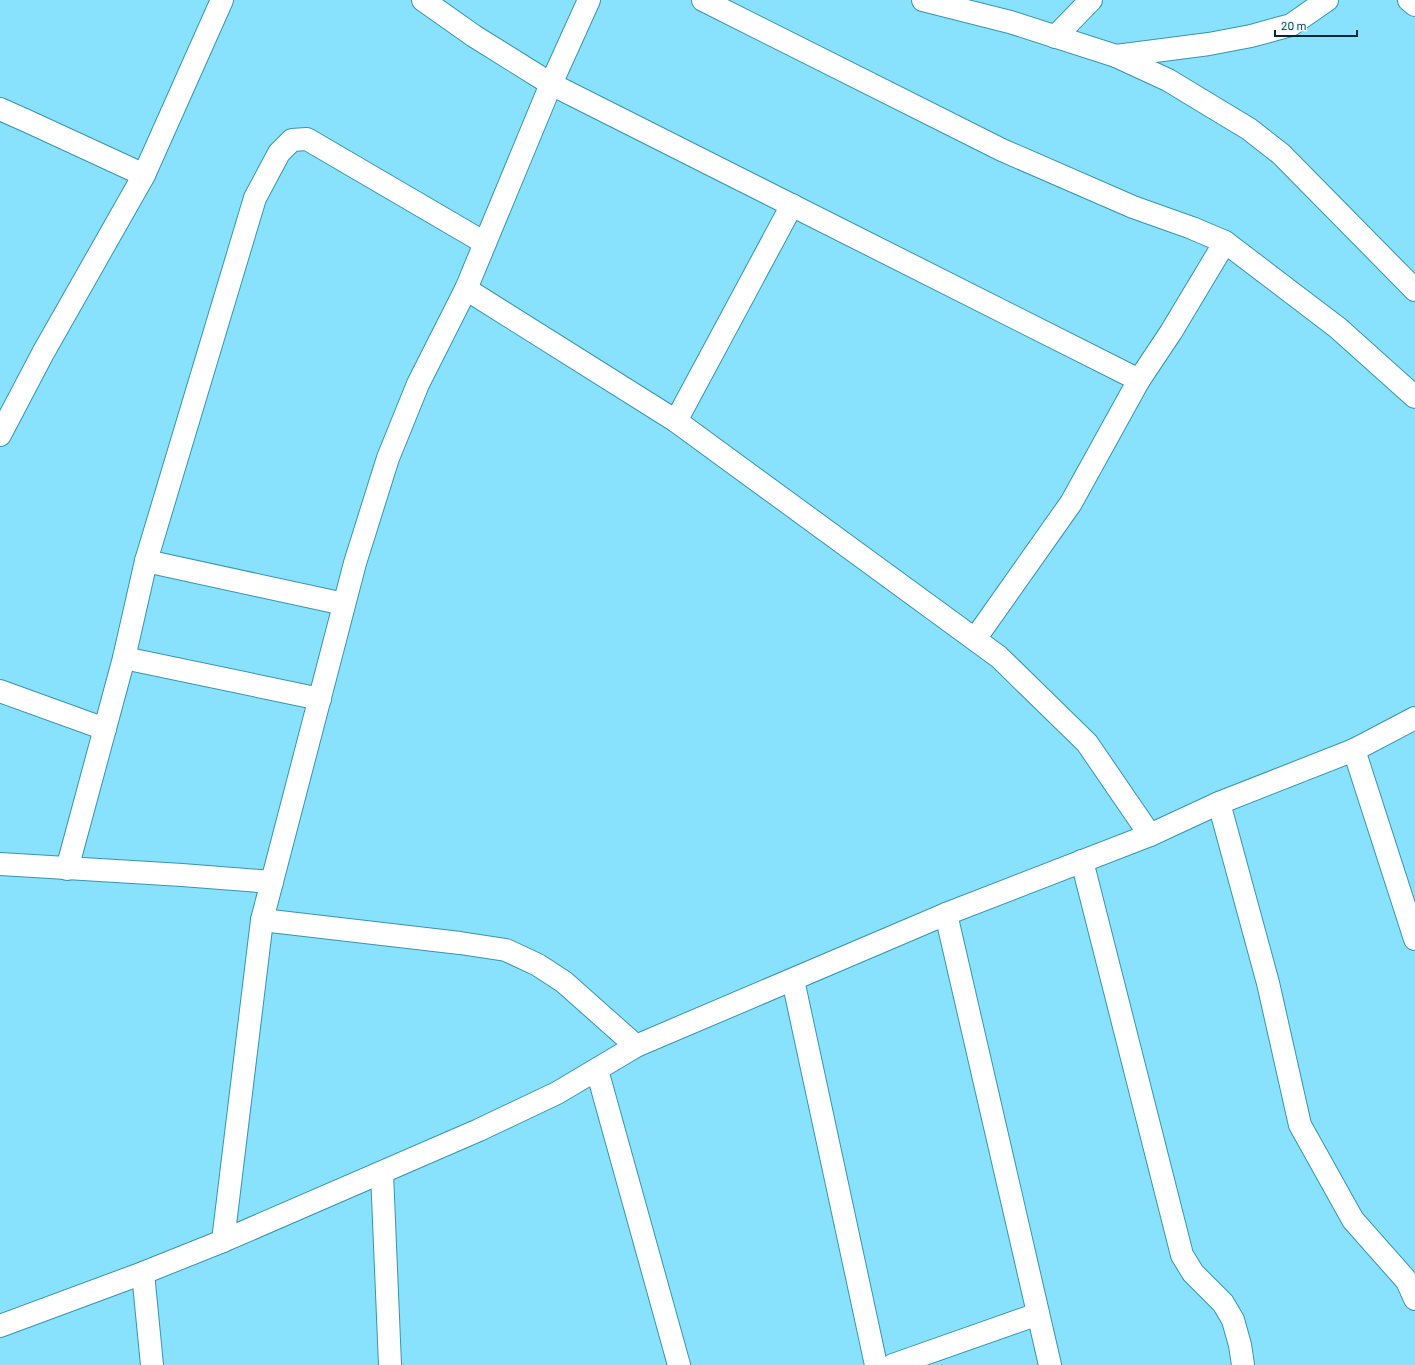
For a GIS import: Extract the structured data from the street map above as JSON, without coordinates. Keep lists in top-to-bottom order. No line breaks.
{"scale_bar":"20 m"}
